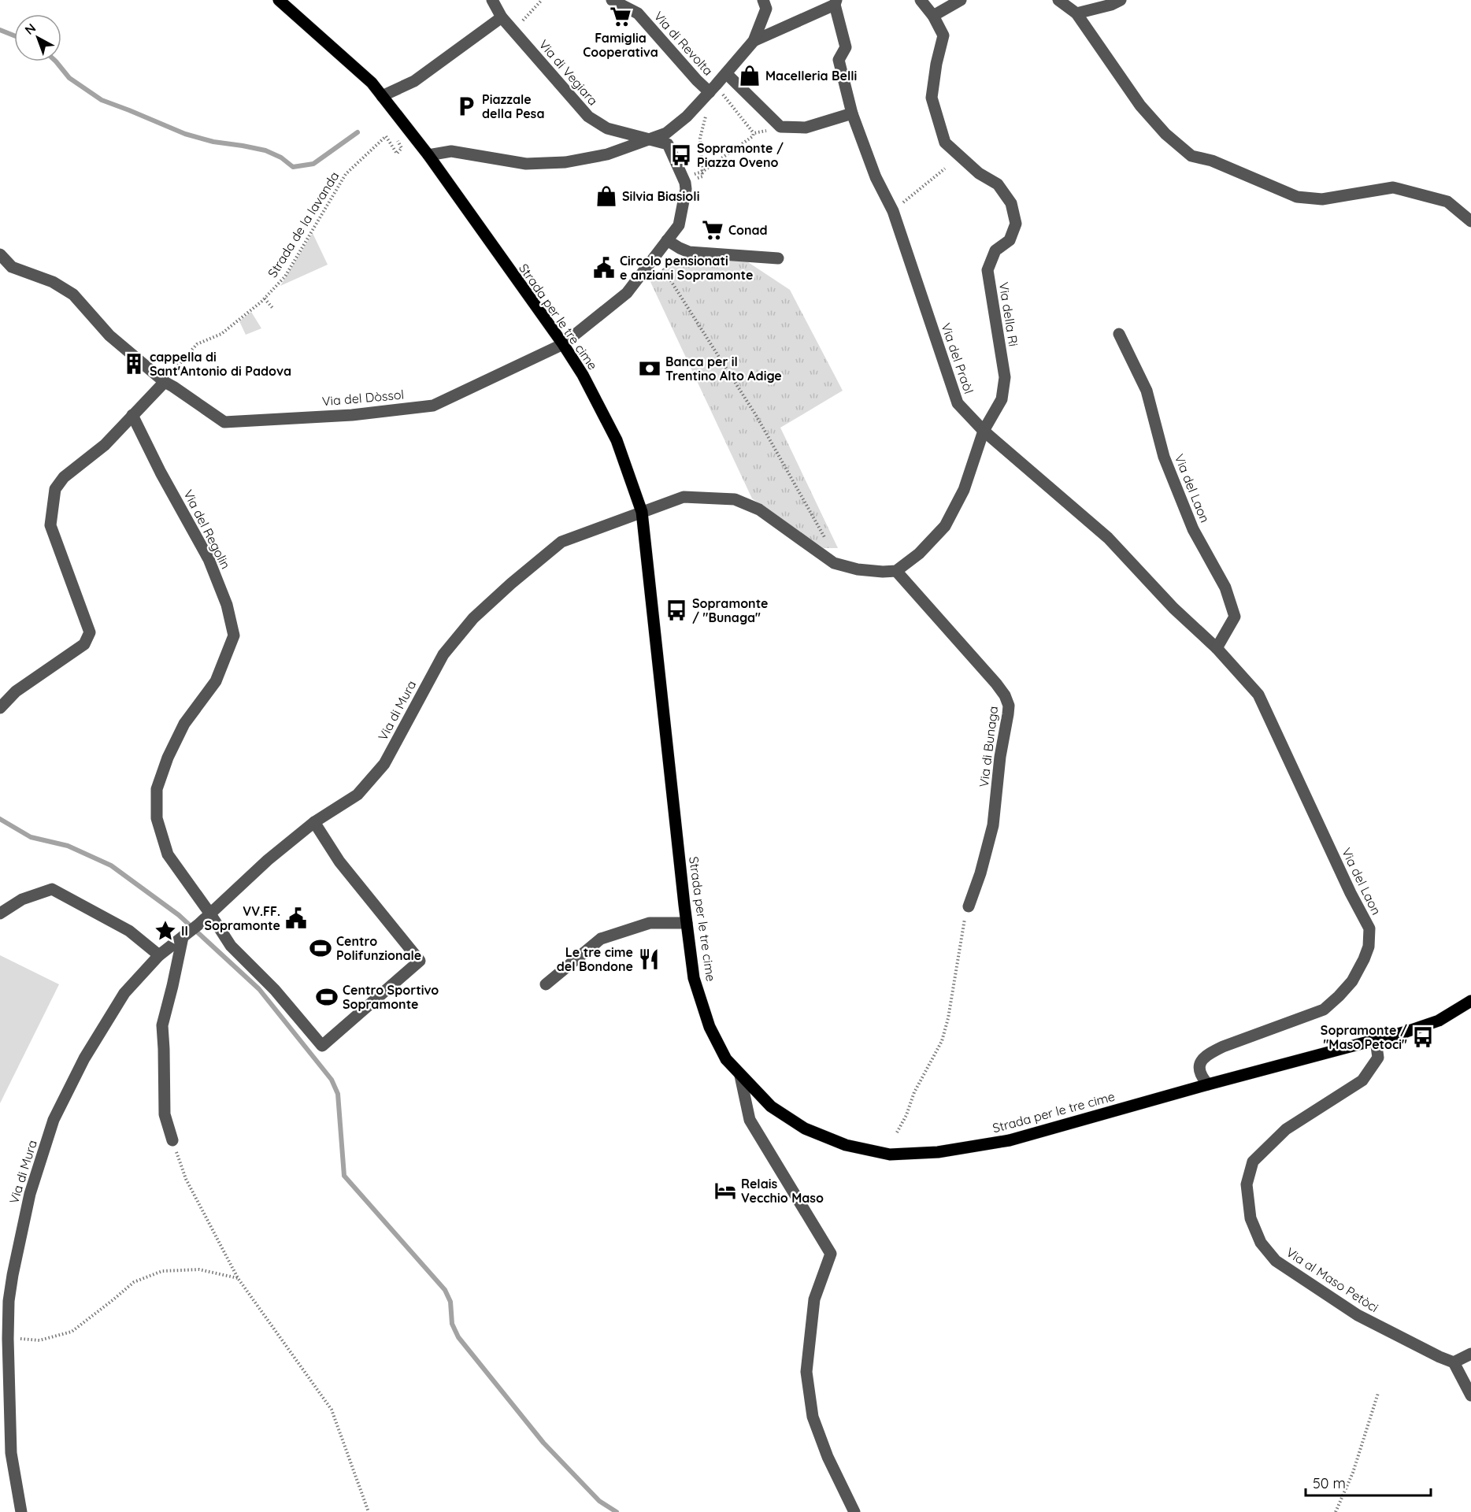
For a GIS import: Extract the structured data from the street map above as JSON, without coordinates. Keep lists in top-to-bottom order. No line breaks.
{"streets":{"main road":["Strada per le tre cime"],"street":["Via di Revolta","Via di Vegiara","Via della Ri","Via del Praòl","Via del Dòssol","Via del Laon","Via del Regolin","Via di Mura","Via di Bunaga","Via al Maso Petòci"],"path":["Strada de la lavanda"]},"crossings":[["Via di Vegiara","Via del Dòssol"],["Strada de la lavanda","Via del Dòssol"],["Via della Ri","Via del Praòl"],["Via della Ri","Via del Laon"],["Strada per le tre cime","Via del Dòssol"],["Strada per le tre cime","Via del Laon"],["Strada per le tre cime","Via di Mura"],["Strada per le tre cime","Via al Maso Petòci"],["Via del Praòl","Via del Laon"],["Via del Regolin","Via di Mura"]],"places":{"supermarket":["Famiglia Cooperativa","Conad"],"shop":["Macelleria Belli","Silvia Biasioli"],"parking":["Piazzale della Pesa"],"bus stop":["Sopramonte / Piazza Oveno","Sopramonte / \"Bunaga\"","Sopramonte / \"Maso Petoci\""],"public building":["Circolo pensionati e anziani Sopramonte","VV.FF. Sopramonte"],"building":["cappella di Sant'Antonio di Padova"],"bank":["Banca per il Trentino Alto Adige"],"place":["II"],"sports":["Centro Polifunzionale","Centro Sportivo Sopramonte"],"restaurant":["Le tre cime del Bondone"],"hotel":["Relais Vecchio Maso"]},"scale_bar":"50 m","north":"top left"}
